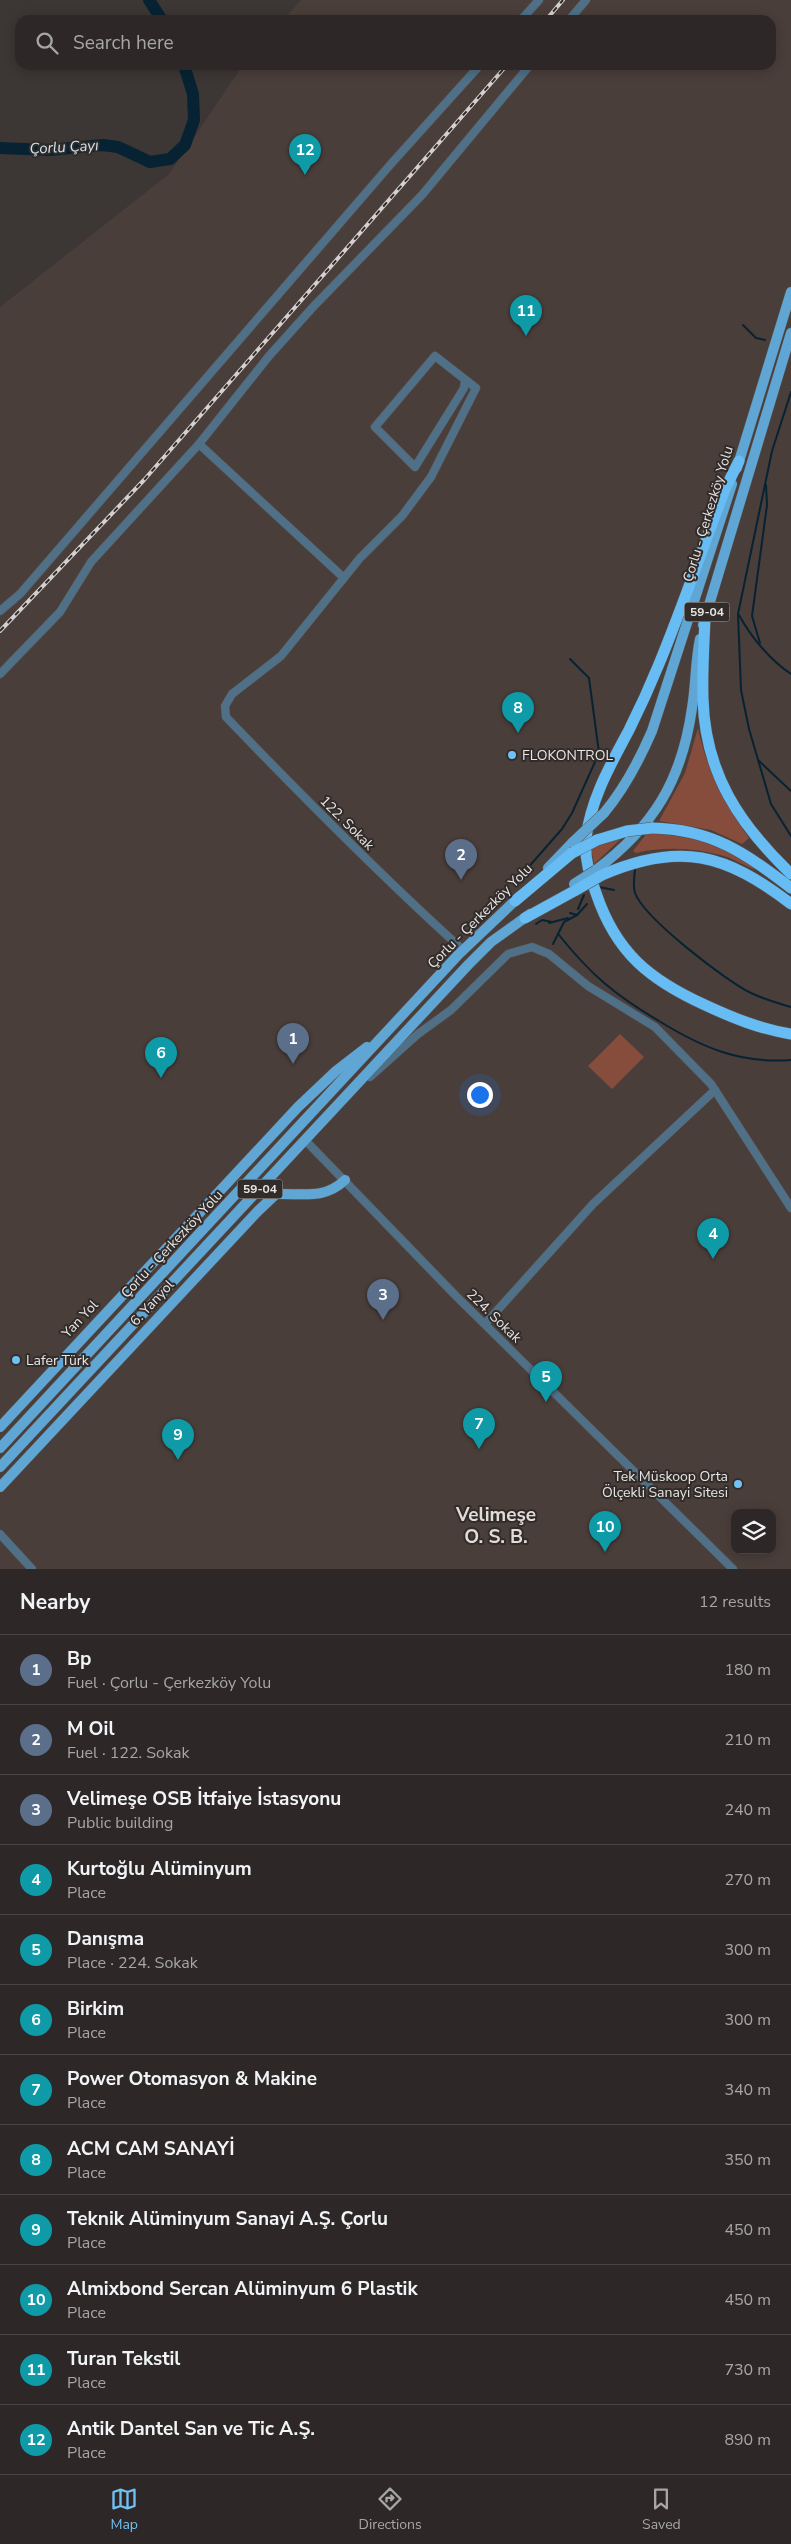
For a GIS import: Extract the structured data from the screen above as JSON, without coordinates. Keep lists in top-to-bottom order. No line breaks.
{"streets":{"main road":["Çorlu - Çerkezköy Yolu","59-04","6. Yanyol","Yan Yol"],"street":["122. Sokak","224. Sokak"]},"crossings":[["Çorlu - Çerkezköy Yolu","122. Sokak"],["Çorlu - Çerkezköy Yolu","224. Sokak"],["Çorlu - Çerkezköy Yolu","Yan Yol"],["6. Yanyol","224. Sokak"]],"districts":["Velimeşe O. S. B."],"water":["Çorlu Çayı"],"places":["FLOKONTROL","Lafer Türk","Tek Müskoop Orta Ölçekli Sanayi Sitesi"],"page":{"search":"Search here","pins":["12","11","8","2","1","6","4","3","5","7","9","10"],"heading":["Nearby","12 results"],"list":[{"mark":"1","name":"Bp","note":"Fuel · Çorlu - Çerkezköy Yolu","value":"180 m"},{"mark":"2","name":"M Oil","note":"Fuel · 122. Sokak","value":"210 m"},{"mark":"3","name":"Velimeşe OSB İtfaiye İstasyonu","note":"Public building","value":"240 m"},{"mark":"4","name":"Kurtoğlu Alüminyum","note":"Place","value":"270 m"},{"mark":"5","name":"Danışma","note":"Place · 224. Sokak","value":"300 m"},{"mark":"6","name":"Birkim","note":"Place","value":"300 m"},{"mark":"7","name":"Power Otomasyon & Makine","note":"Place","value":"340 m"},{"mark":"8","name":"ACM CAM SANAYİ","note":"Place","value":"350 m"},{"mark":"9","name":"Teknik Alüminyum Sanayi A.Ş. Çorlu","note":"Place","value":"450 m"},{"mark":"10","name":"Almixbond Sercan Alüminyum 6 Plastik","note":"Place","value":"450 m"},{"mark":"11","name":"Turan Tekstil","note":"Place","value":"730 m"},{"mark":"12","name":"Antik Dantel San ve Tic A.Ş.","note":"Place","value":"890 m"}],"nav":["Map","Directions","Saved"]}}
